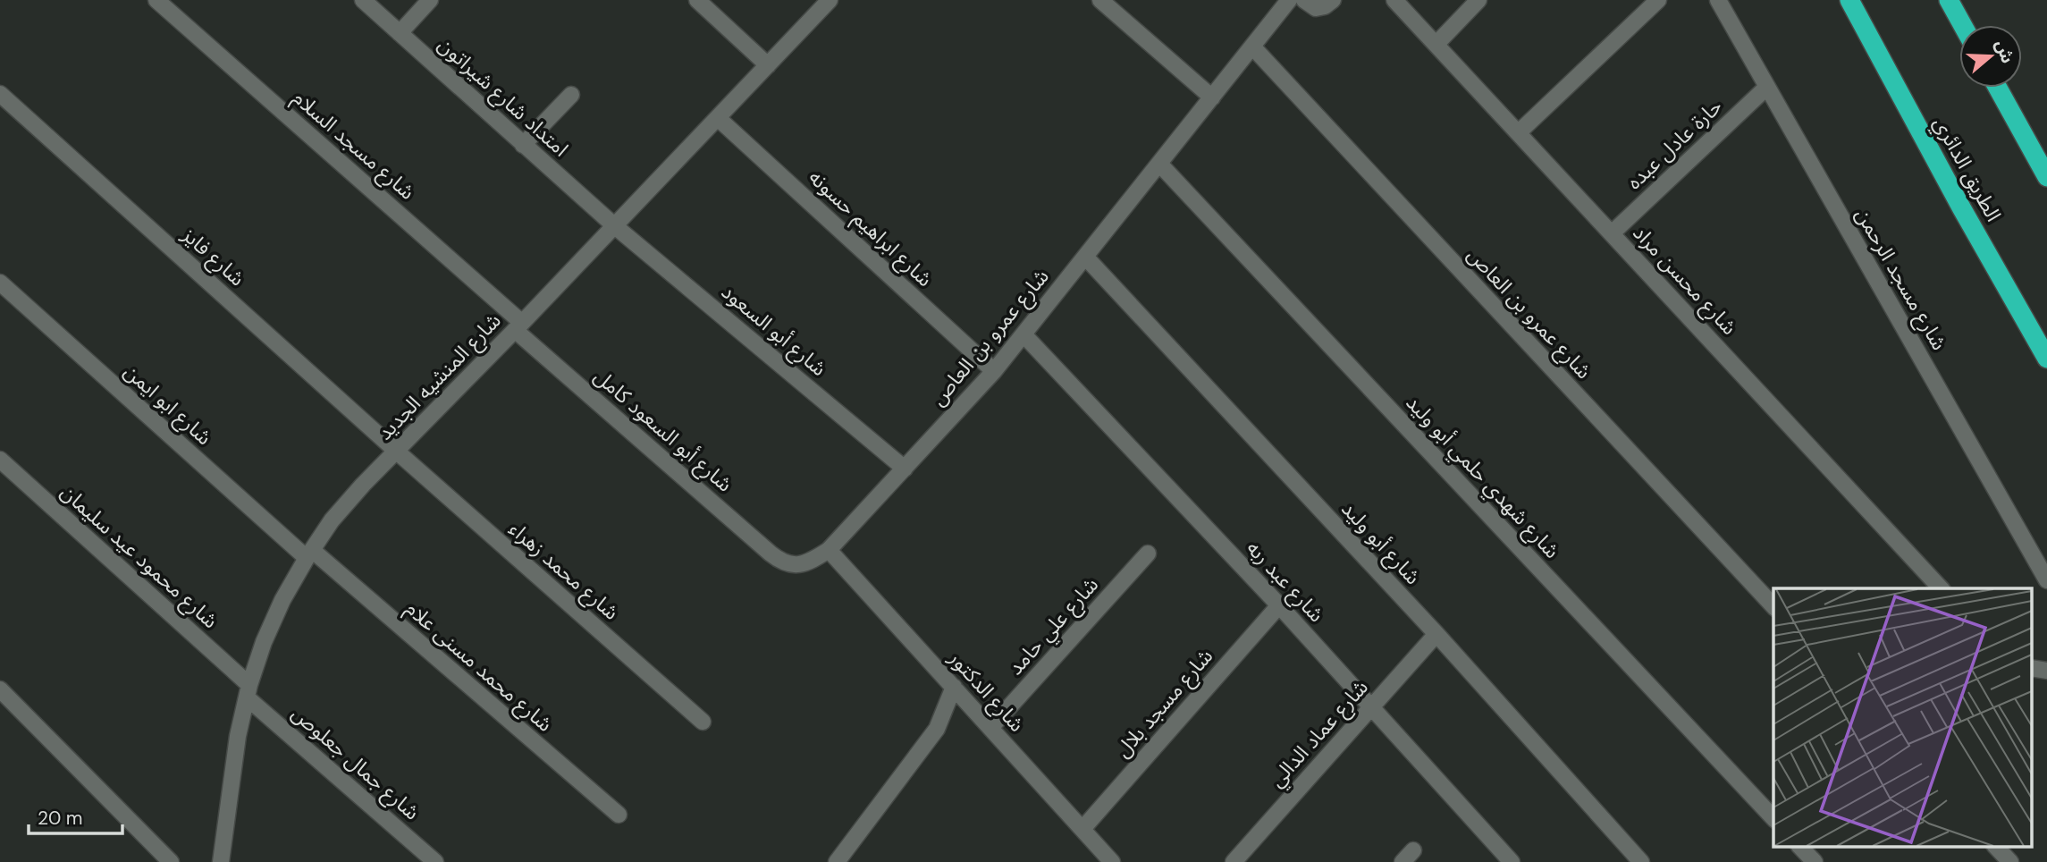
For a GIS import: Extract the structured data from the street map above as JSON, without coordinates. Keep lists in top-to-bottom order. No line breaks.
{"streets":{"highway":["الطريق الدائري"],"street":["امتداد شارع شيراتون","حارة عادل عبده","شارع مسجد السلام","شارع ابراهيم حسونه","شارع فايز","شارع مسجد الرحمن","شارع محسن مراد","شارع عمرو بن العاص","شارع أبو السعود","شارع المنشيه الجديد","شارع ابو ايمن","شارع أبو السعود كامل","شارع شهدي حلمي أبو وليد","شارع أبو وليد","شارع محمود عيد سليمان","شارع محمد زهراء","شارع عبد ربه","شارع علي حامد","شارع محمد مسنى علام","شارع الدكتور","شارع مسجد بلال","شارع عماد الدالي","شارع جمال جعلوص"]},"crossings":[["امتداد شارع شيراتون","شارع أبو السعود"],["امتداد شارع شيراتون","شارع المنشيه الجديد"],["حارة عادل عبده","شارع مسجد الرحمن"],["حارة عادل عبده","شارع محسن مراد"],["شارع مسجد السلام","شارع المنشيه الجديد"],["شارع مسجد السلام","شارع أبو السعود كامل"],["شارع ابراهيم حسونه","شارع عمرو بن العاص"],["شارع ابراهيم حسونه","شارع المنشيه الجديد"],["شارع فايز","شارع المنشيه الجديد"],["شارع فايز","شارع محمد زهراء"],["شارع عمرو بن العاص","شارع أبو السعود"],["شارع عمرو بن العاص","شارع أبو السعود كامل"],["شارع عمرو بن العاص","شارع شهدي حلمي أبو وليد"],["شارع عمرو بن العاص","شارع أبو وليد"],["شارع عمرو بن العاص","شارع عبد ربه"],["شارع عمرو بن العاص","شارع الدكتور"],["شارع أبو السعود","شارع المنشيه الجديد"],["شارع المنشيه الجديد","شارع ابو ايمن"],["شارع المنشيه الجديد","شارع أبو السعود كامل"],["شارع المنشيه الجديد","شارع محمود عيد سليمان"],["شارع المنشيه الجديد","شارع محمد زهراء"],["شارع المنشيه الجديد","شارع محمد مسنى علام"],["شارع المنشيه الجديد","شارع جمال جعلوص"],["شارع ابو ايمن","شارع محمد مسنى علام"],["شارع أبو وليد","شارع عماد الدالي"],["شارع محمود عيد سليمان","شارع جمال جعلوص"],["شارع عبد ربه","شارع مسجد بلال"],["شارع عبد ربه","شارع عماد الدالي"],["شارع علي حامد","شارع الدكتور"],["شارع الدكتور","شارع مسجد بلال"]],"scale_bar":"20 m","north":"right"}
